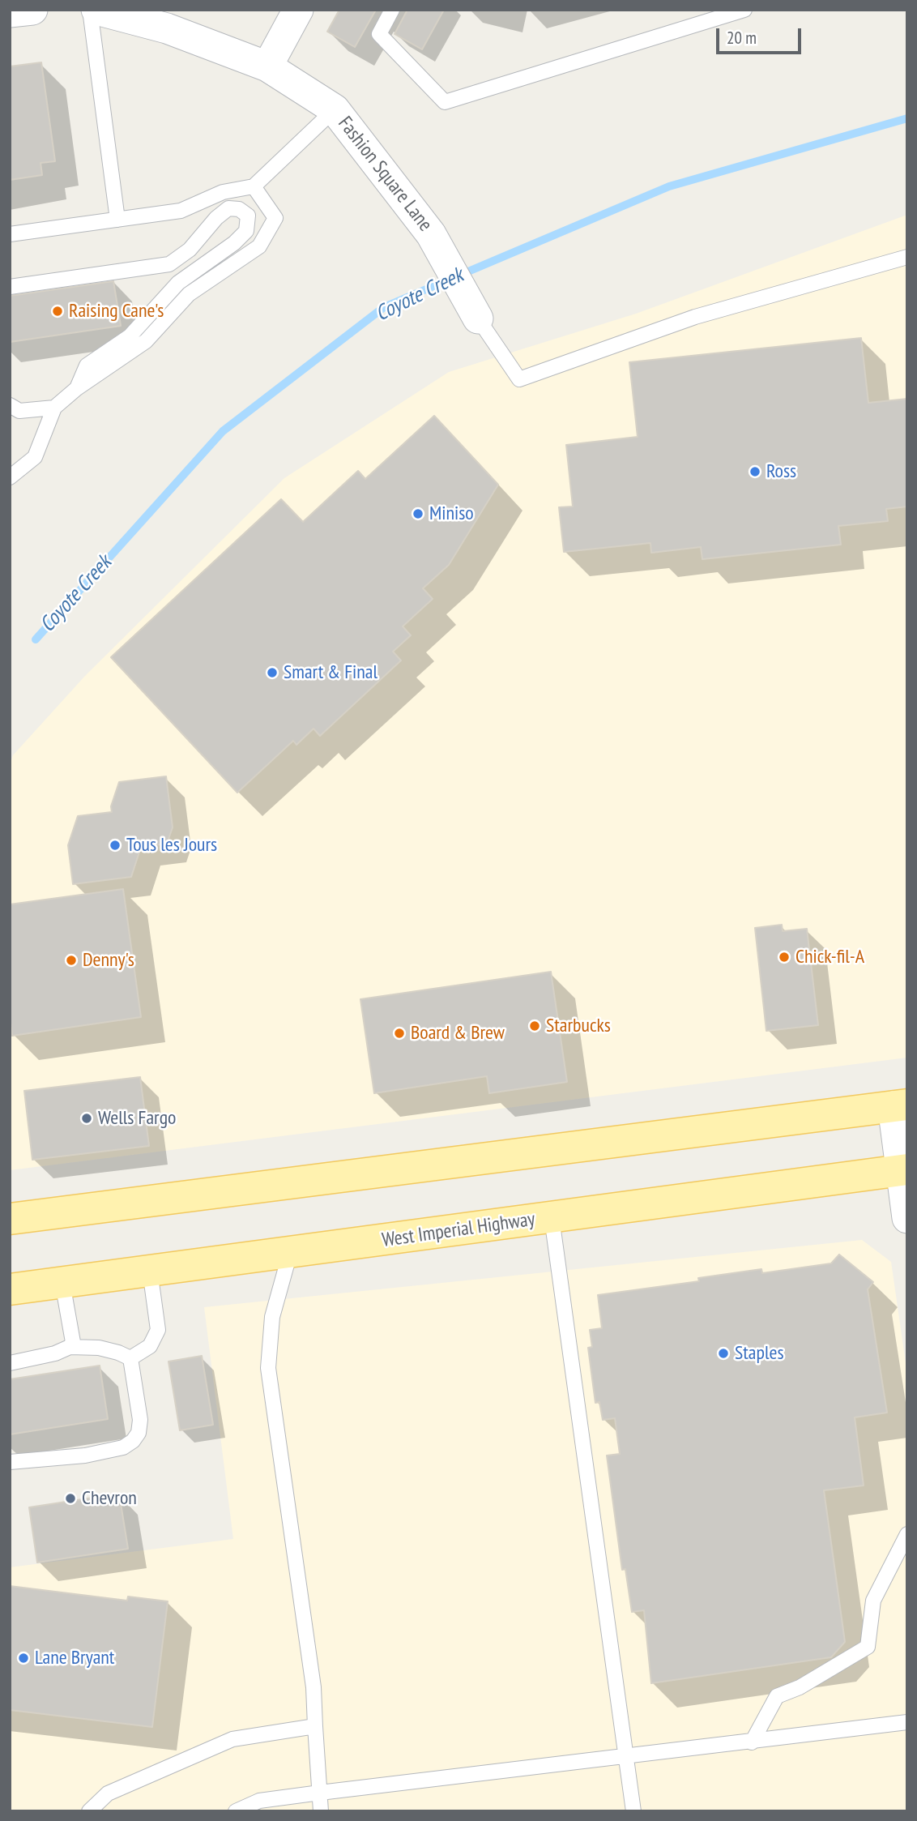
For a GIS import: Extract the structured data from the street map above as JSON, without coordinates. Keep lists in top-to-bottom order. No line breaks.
{"streets":{"main road":["West Imperial Highway"],"street":["Fashion Square Lane"]},"water":["Coyote Creek"],"places":["Raising Cane's","Ross","Miniso","Smart & Final","Tous les Jours","Chick-fil-A","Denny's","Starbucks","Board & Brew","Wells Fargo","Staples","Chevron","Lane Bryant"],"scale_bar":"20 m"}
